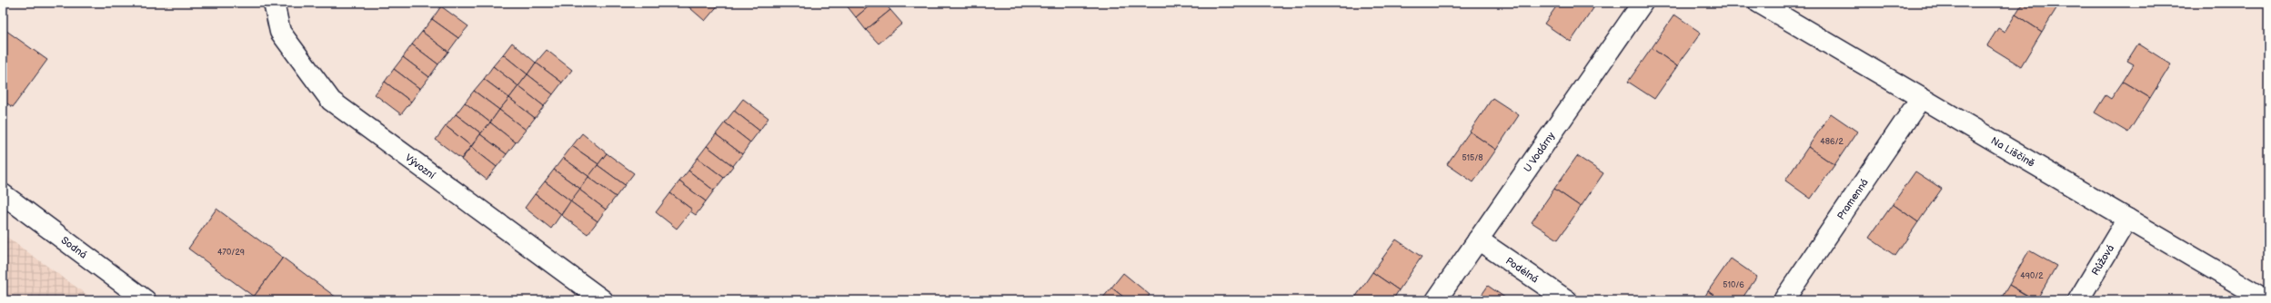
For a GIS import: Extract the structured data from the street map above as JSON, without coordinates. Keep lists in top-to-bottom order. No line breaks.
{"streets":{"street":["U Vodárny","Na Liščině","Vývozní","Pramenná","Sodná","Růžová","Podélná"]},"crossings":[["U Vodárny","Podélná"],["Na Liščině","Pramenná"],["Na Liščině","Růžová"]],"house_numbers":["486/2","515/8","470/29","490/2","510/6"]}
